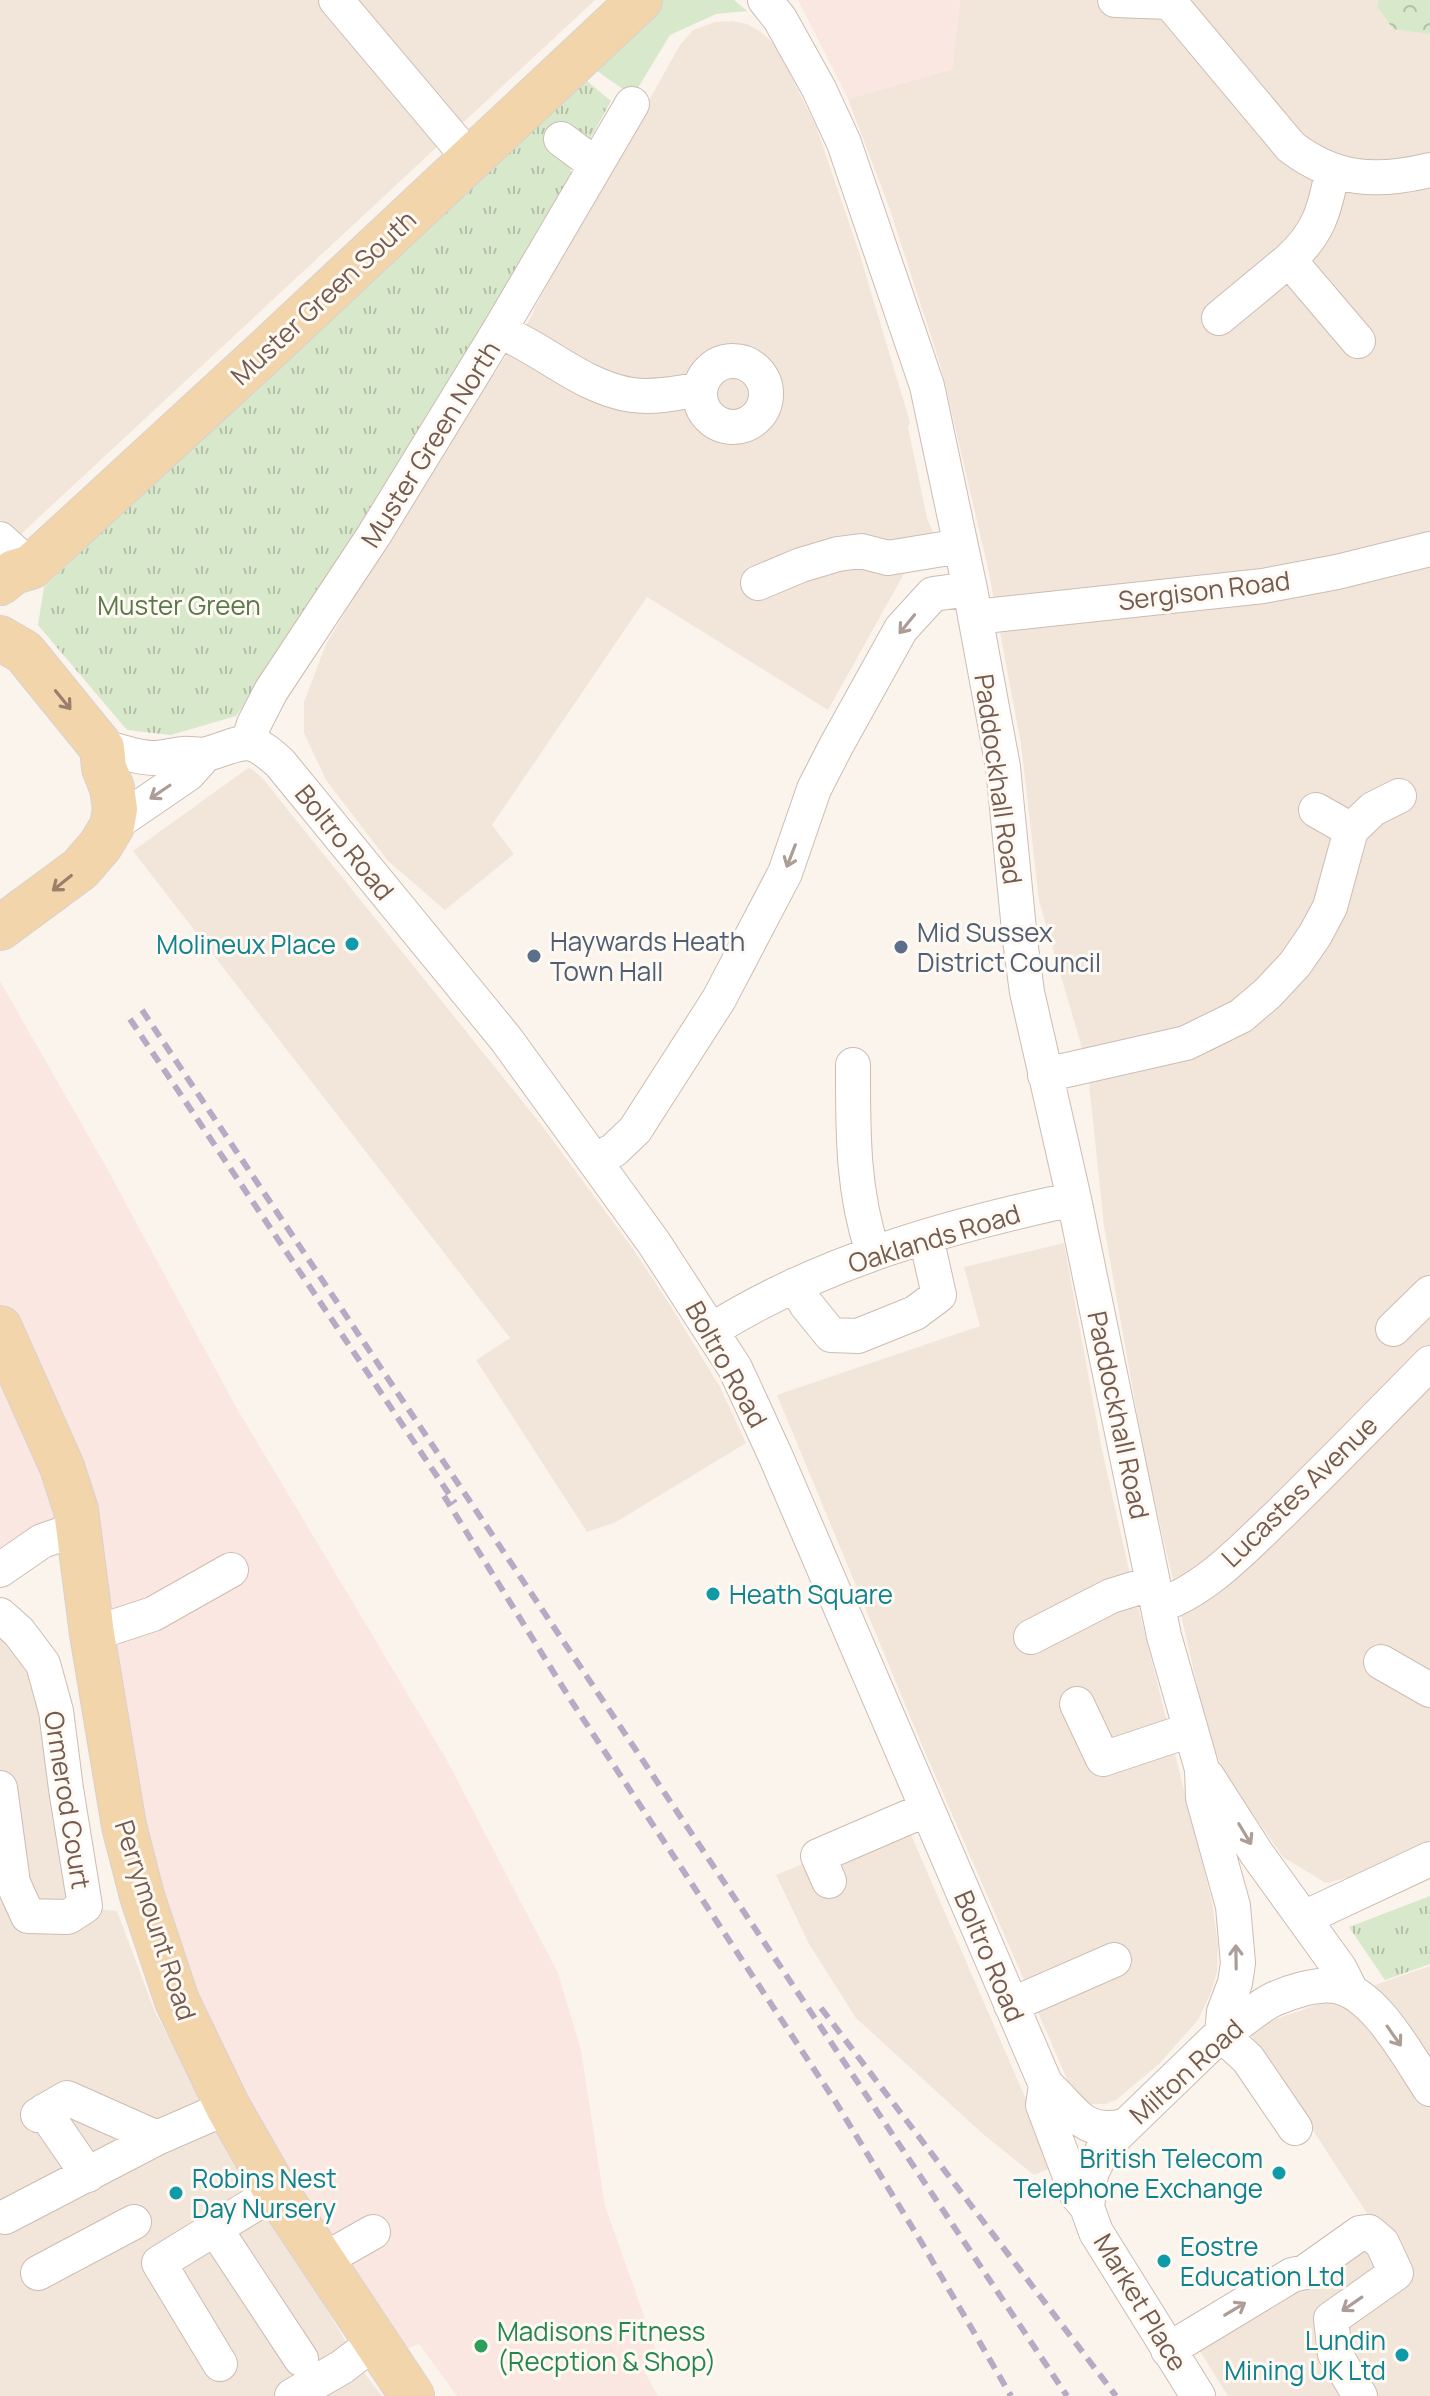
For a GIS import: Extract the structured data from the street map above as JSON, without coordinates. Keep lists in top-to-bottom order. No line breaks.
{"streets":{"main road":["Muster Green South","Perrymount Road"],"street":["Muster Green North","Sergison Road","Paddockhall Road","Boltro Road","Oaklands Road","Lucastes Avenue","Ormerod Court","Milton Road","Market Place"]},"crossings":[["Muster Green North","Boltro Road"],["Sergison Road","Paddockhall Road"],["Sergison Road","Boltro Road"],["Paddockhall Road","Oaklands Road"],["Paddockhall Road","Lucastes Avenue"],["Paddockhall Road","Milton Road"],["Boltro Road","Oaklands Road"],["Boltro Road","Milton Road"],["Boltro Road","Market Place"],["Milton Road","Market Place"]],"one_way":["Sergison Road"],"parks":["Muster Green"],"places":["Molineux Place","Mid Sussex District Council","Haywards Heath Town Hall","Heath Square","British Telecom Telephone Exchange","Robins Nest Day Nursery","Eostre Education Ltd","Madisons Fitness (Recption & Shop)","Lundin Mining UK Ltd"]}
